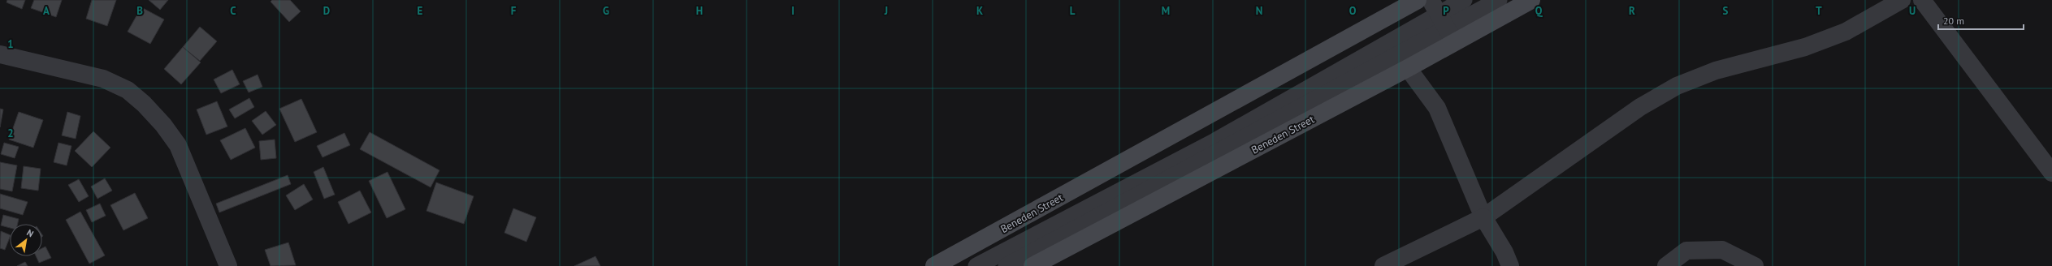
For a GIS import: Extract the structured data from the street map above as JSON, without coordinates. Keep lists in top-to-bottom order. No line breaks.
{"streets":{"main road":["Beneden Street"]},"scale_bar":"20 m","north":"top right","grid":{"columns":["A","B","C","D","E","F","G","H","I","J","K","L","M","N","O","P","Q","R","S","T","U"],"rows":["1","2"]}}
